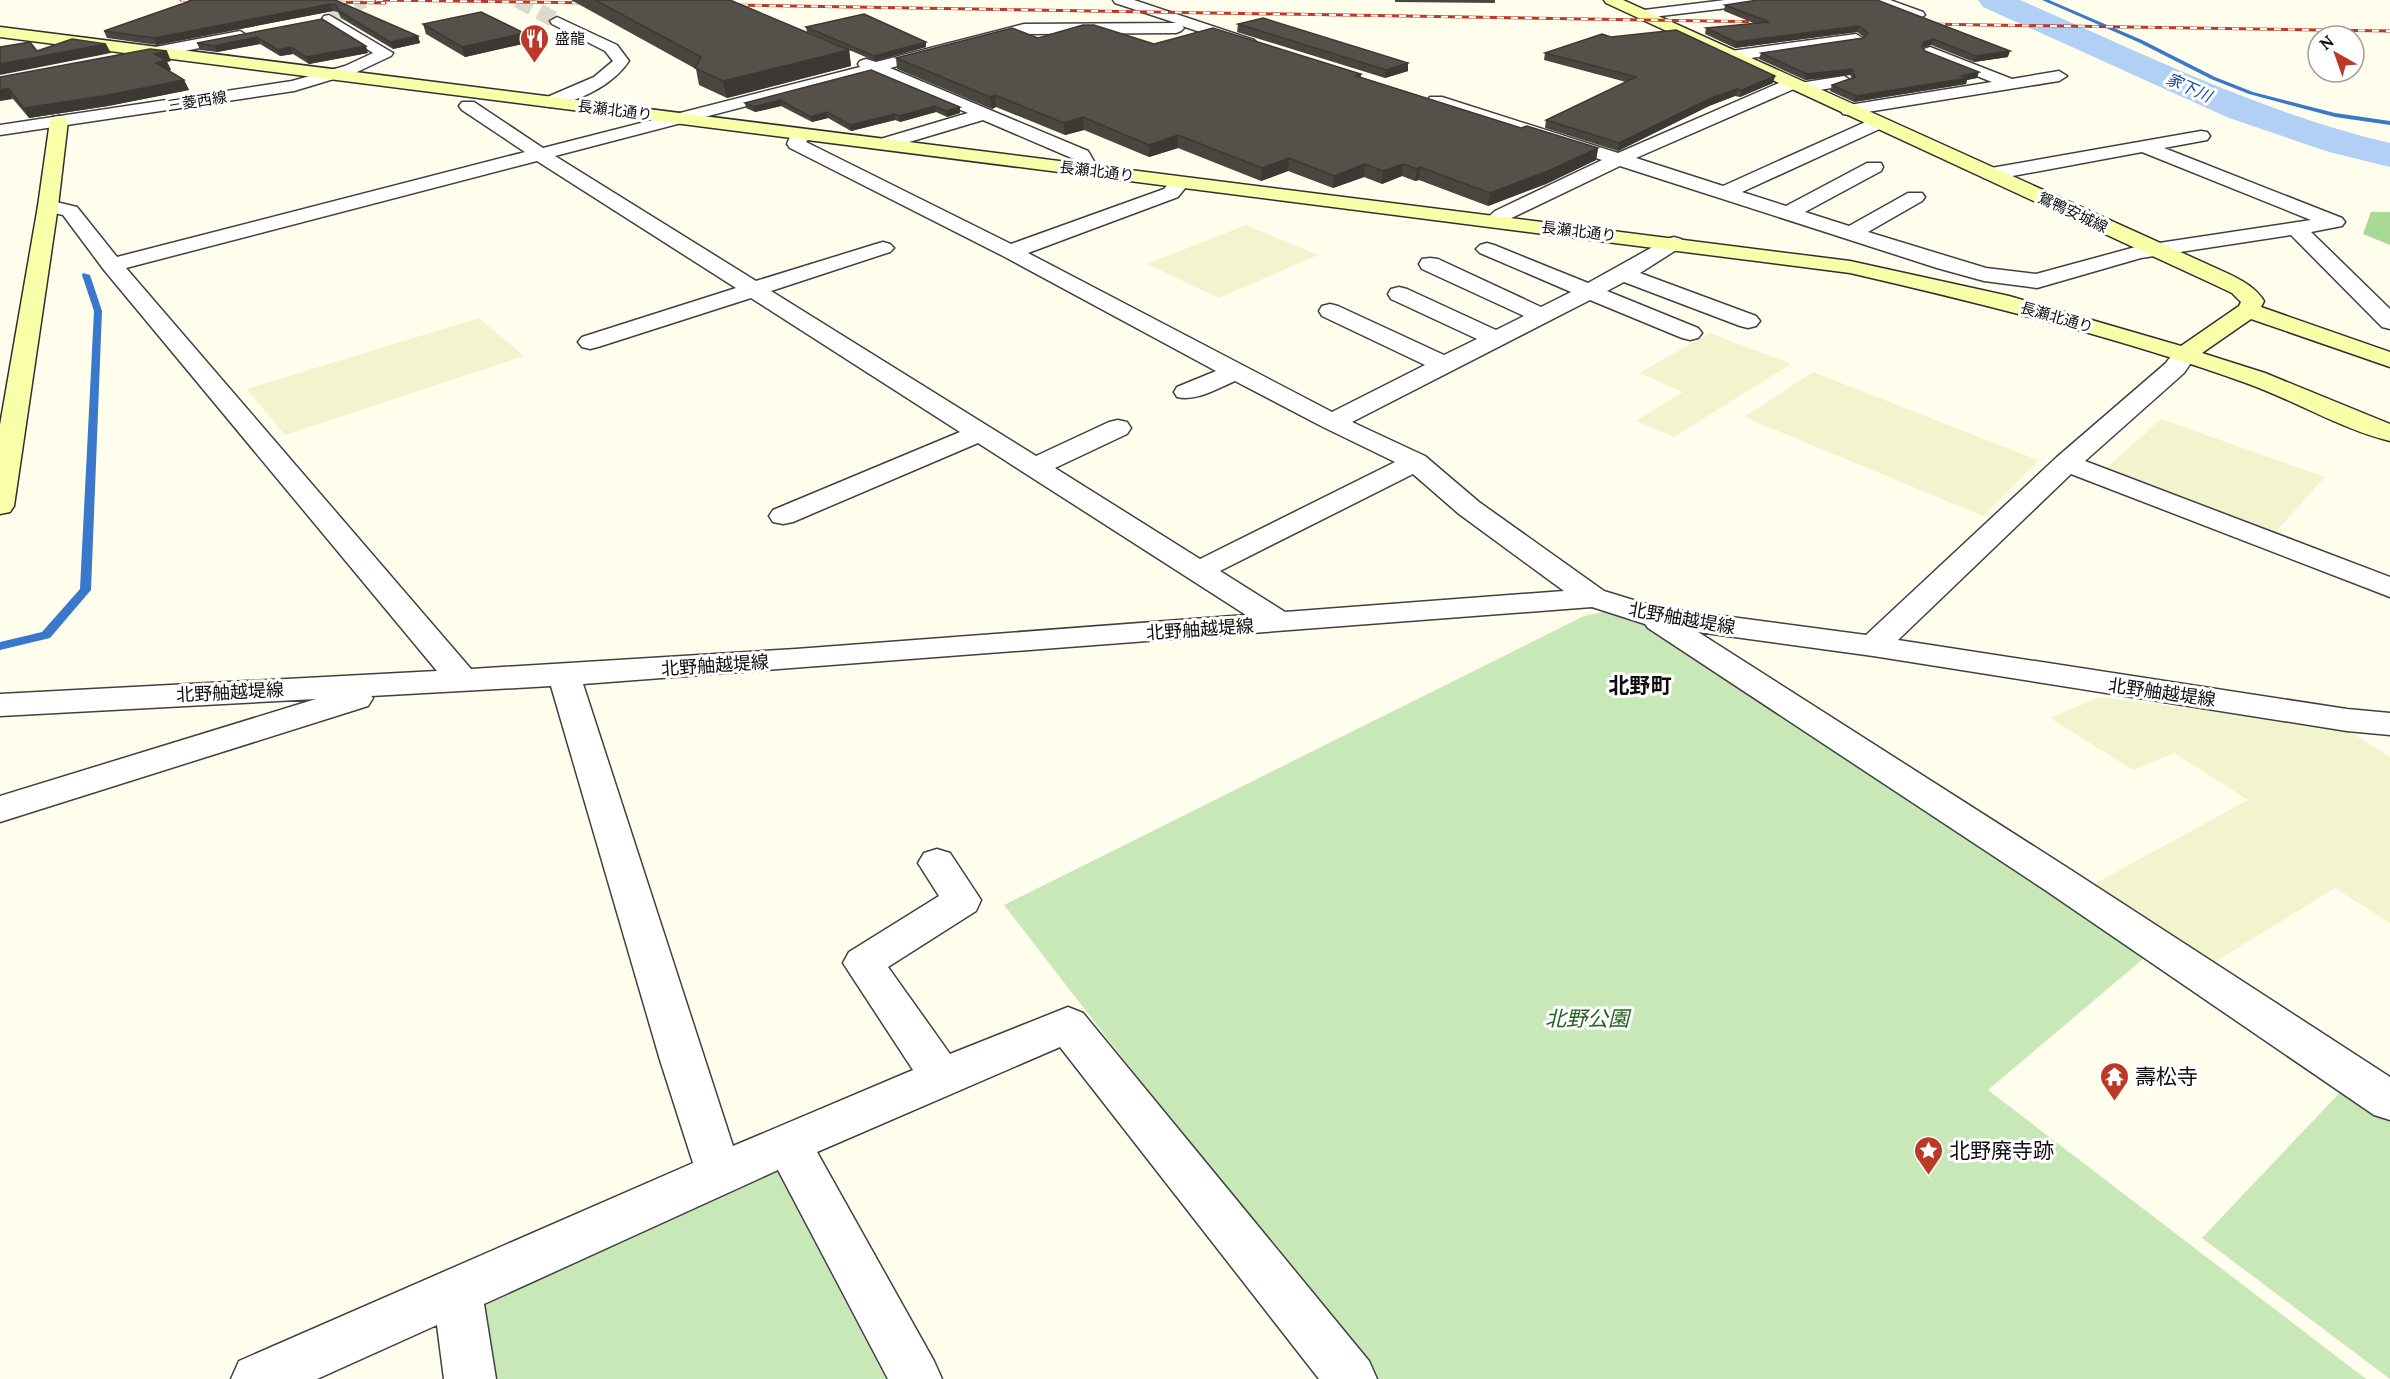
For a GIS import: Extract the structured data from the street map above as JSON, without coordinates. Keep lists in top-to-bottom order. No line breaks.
{"streets":{"street":["三菱西線","長瀬北通り","鴛鴨安城線","北野舳越堤線"]},"crossings":[["三菱西線","長瀬北通り"]],"districts":["北野町"],"water":["家下川"],"parks":["北野公園"],"places":{"restaurant":["盛龍"],"temple":["壽松寺"],"place":["北野廃寺跡"]},"north":"top left"}
